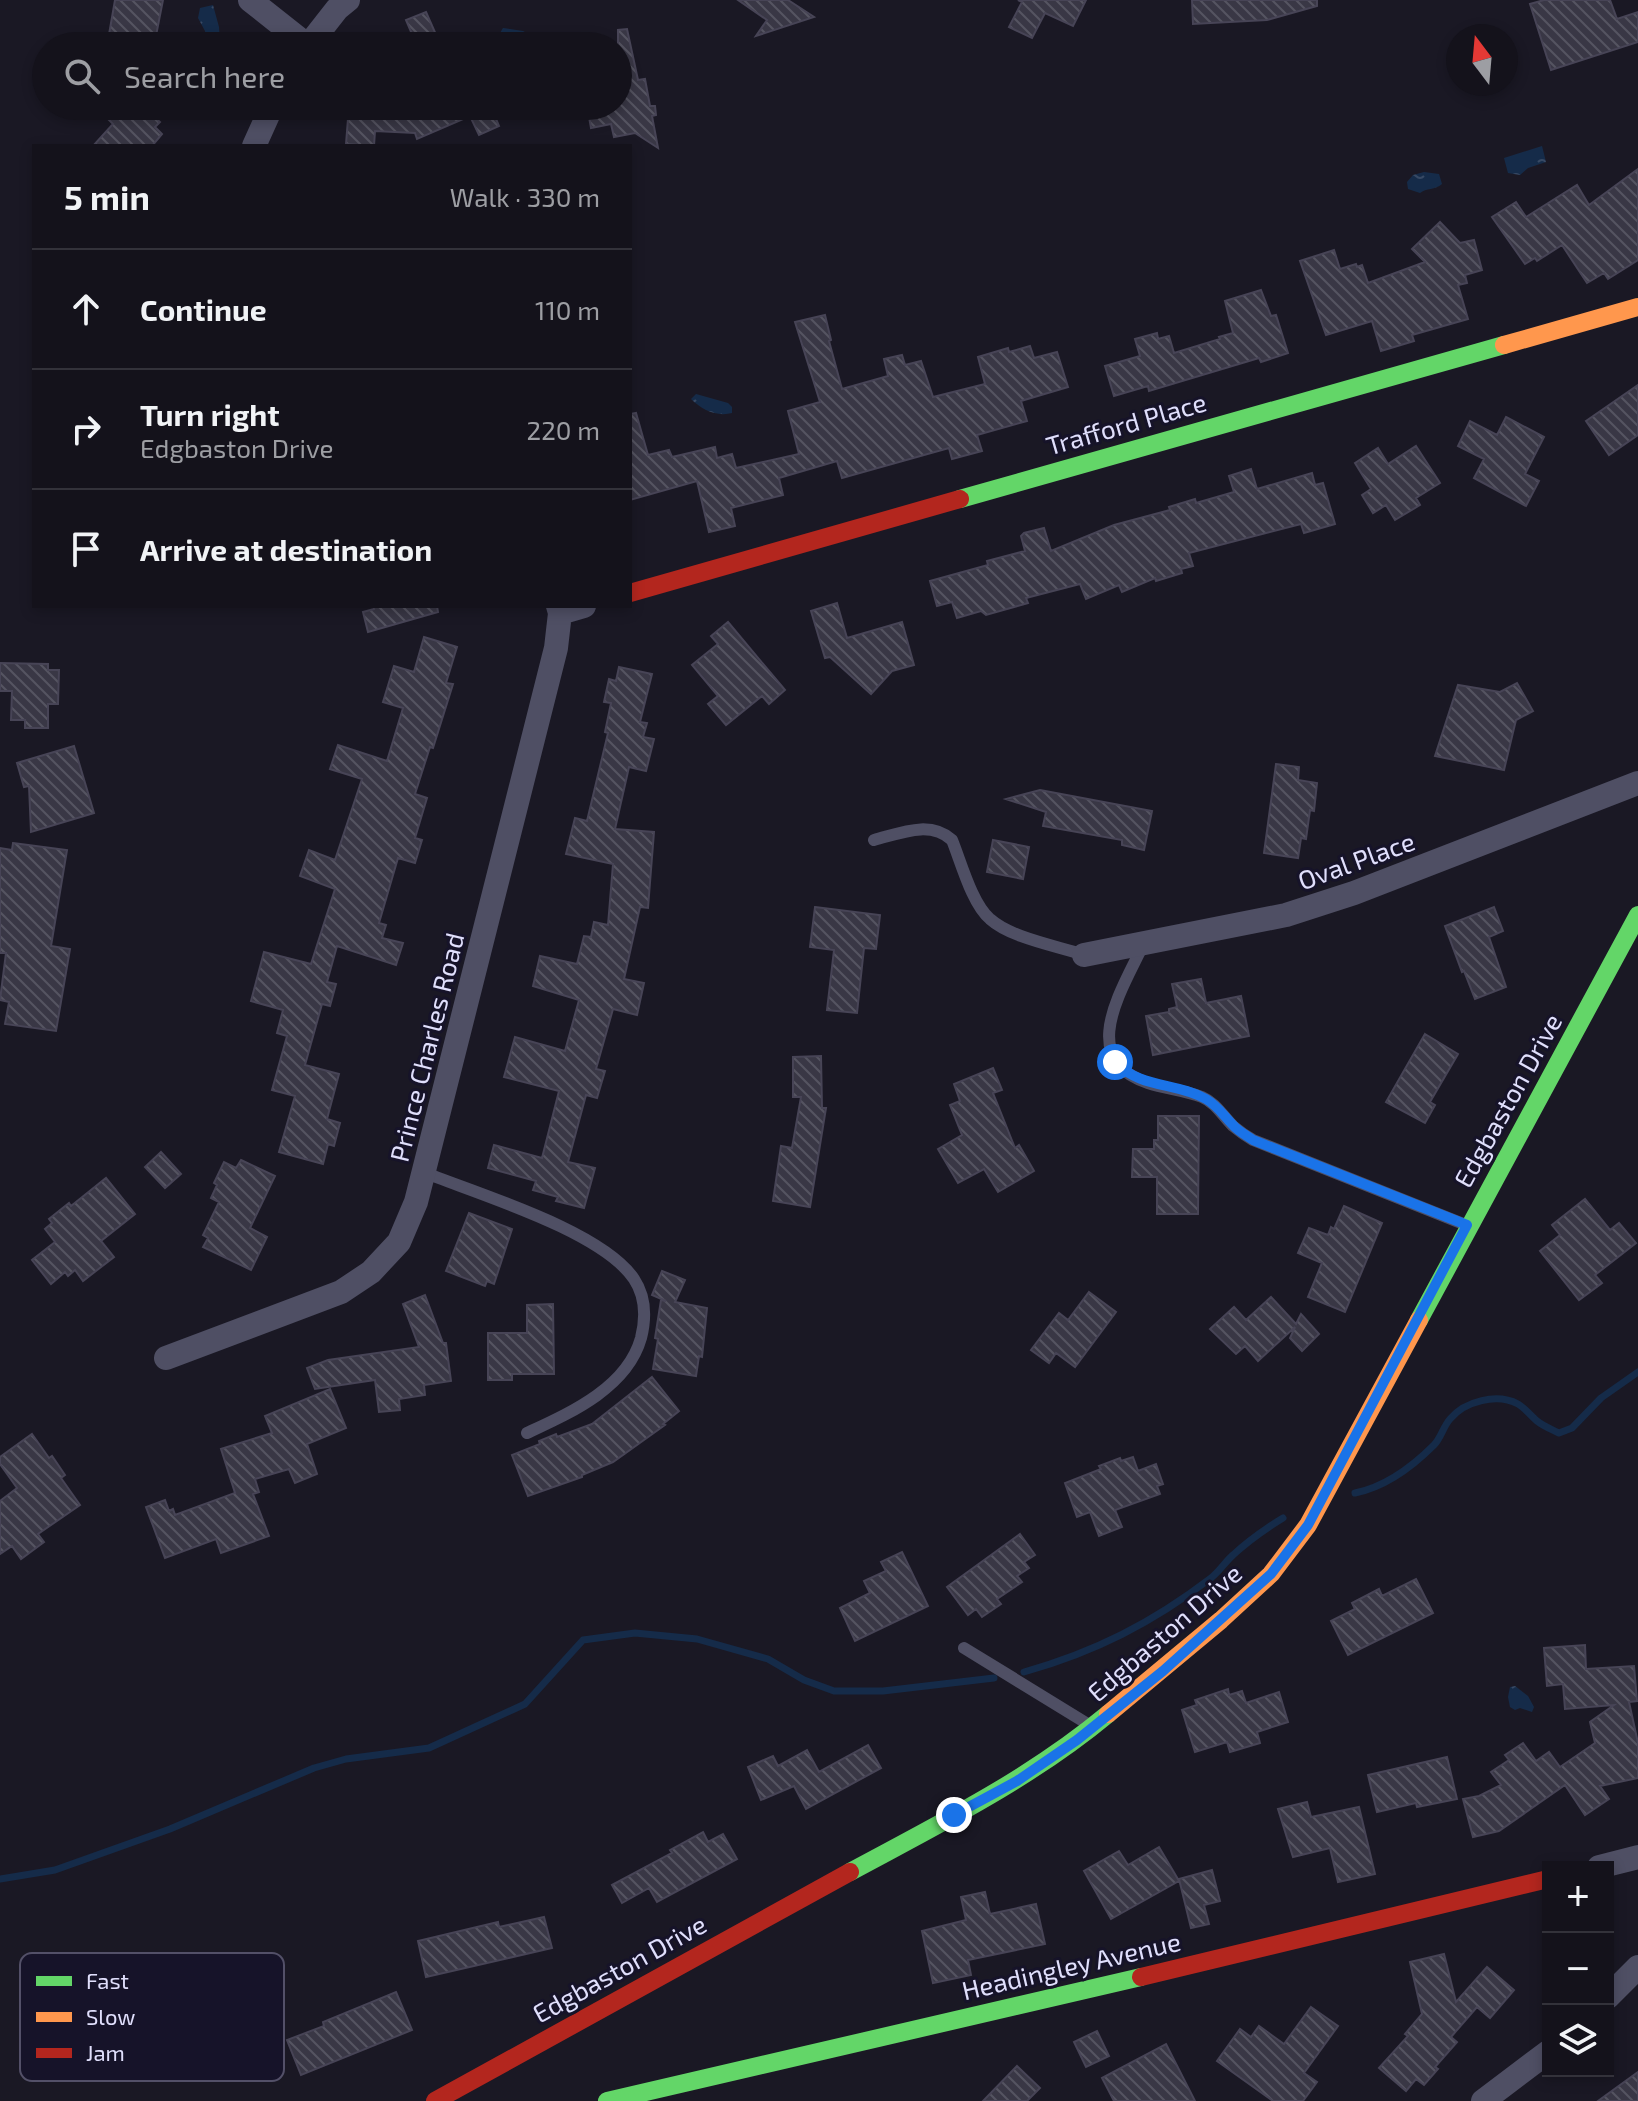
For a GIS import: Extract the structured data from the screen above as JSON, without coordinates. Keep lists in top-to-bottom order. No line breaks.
{"streets":{"street":["Trafford Place","Oval Place","Prince Charles Road","Edgbaston Drive","Headingley Avenue"]},"legend":["Fast","Slow","Jam"],"north":"top","page":{"search":"Search here","heading":["5 min","Walk · 330 m"],"list":[["Continue","110 m"],["Turn right","Edgbaston Drive","220 m"],"Arrive at destination"],"map_buttons":["+","−"]}}
